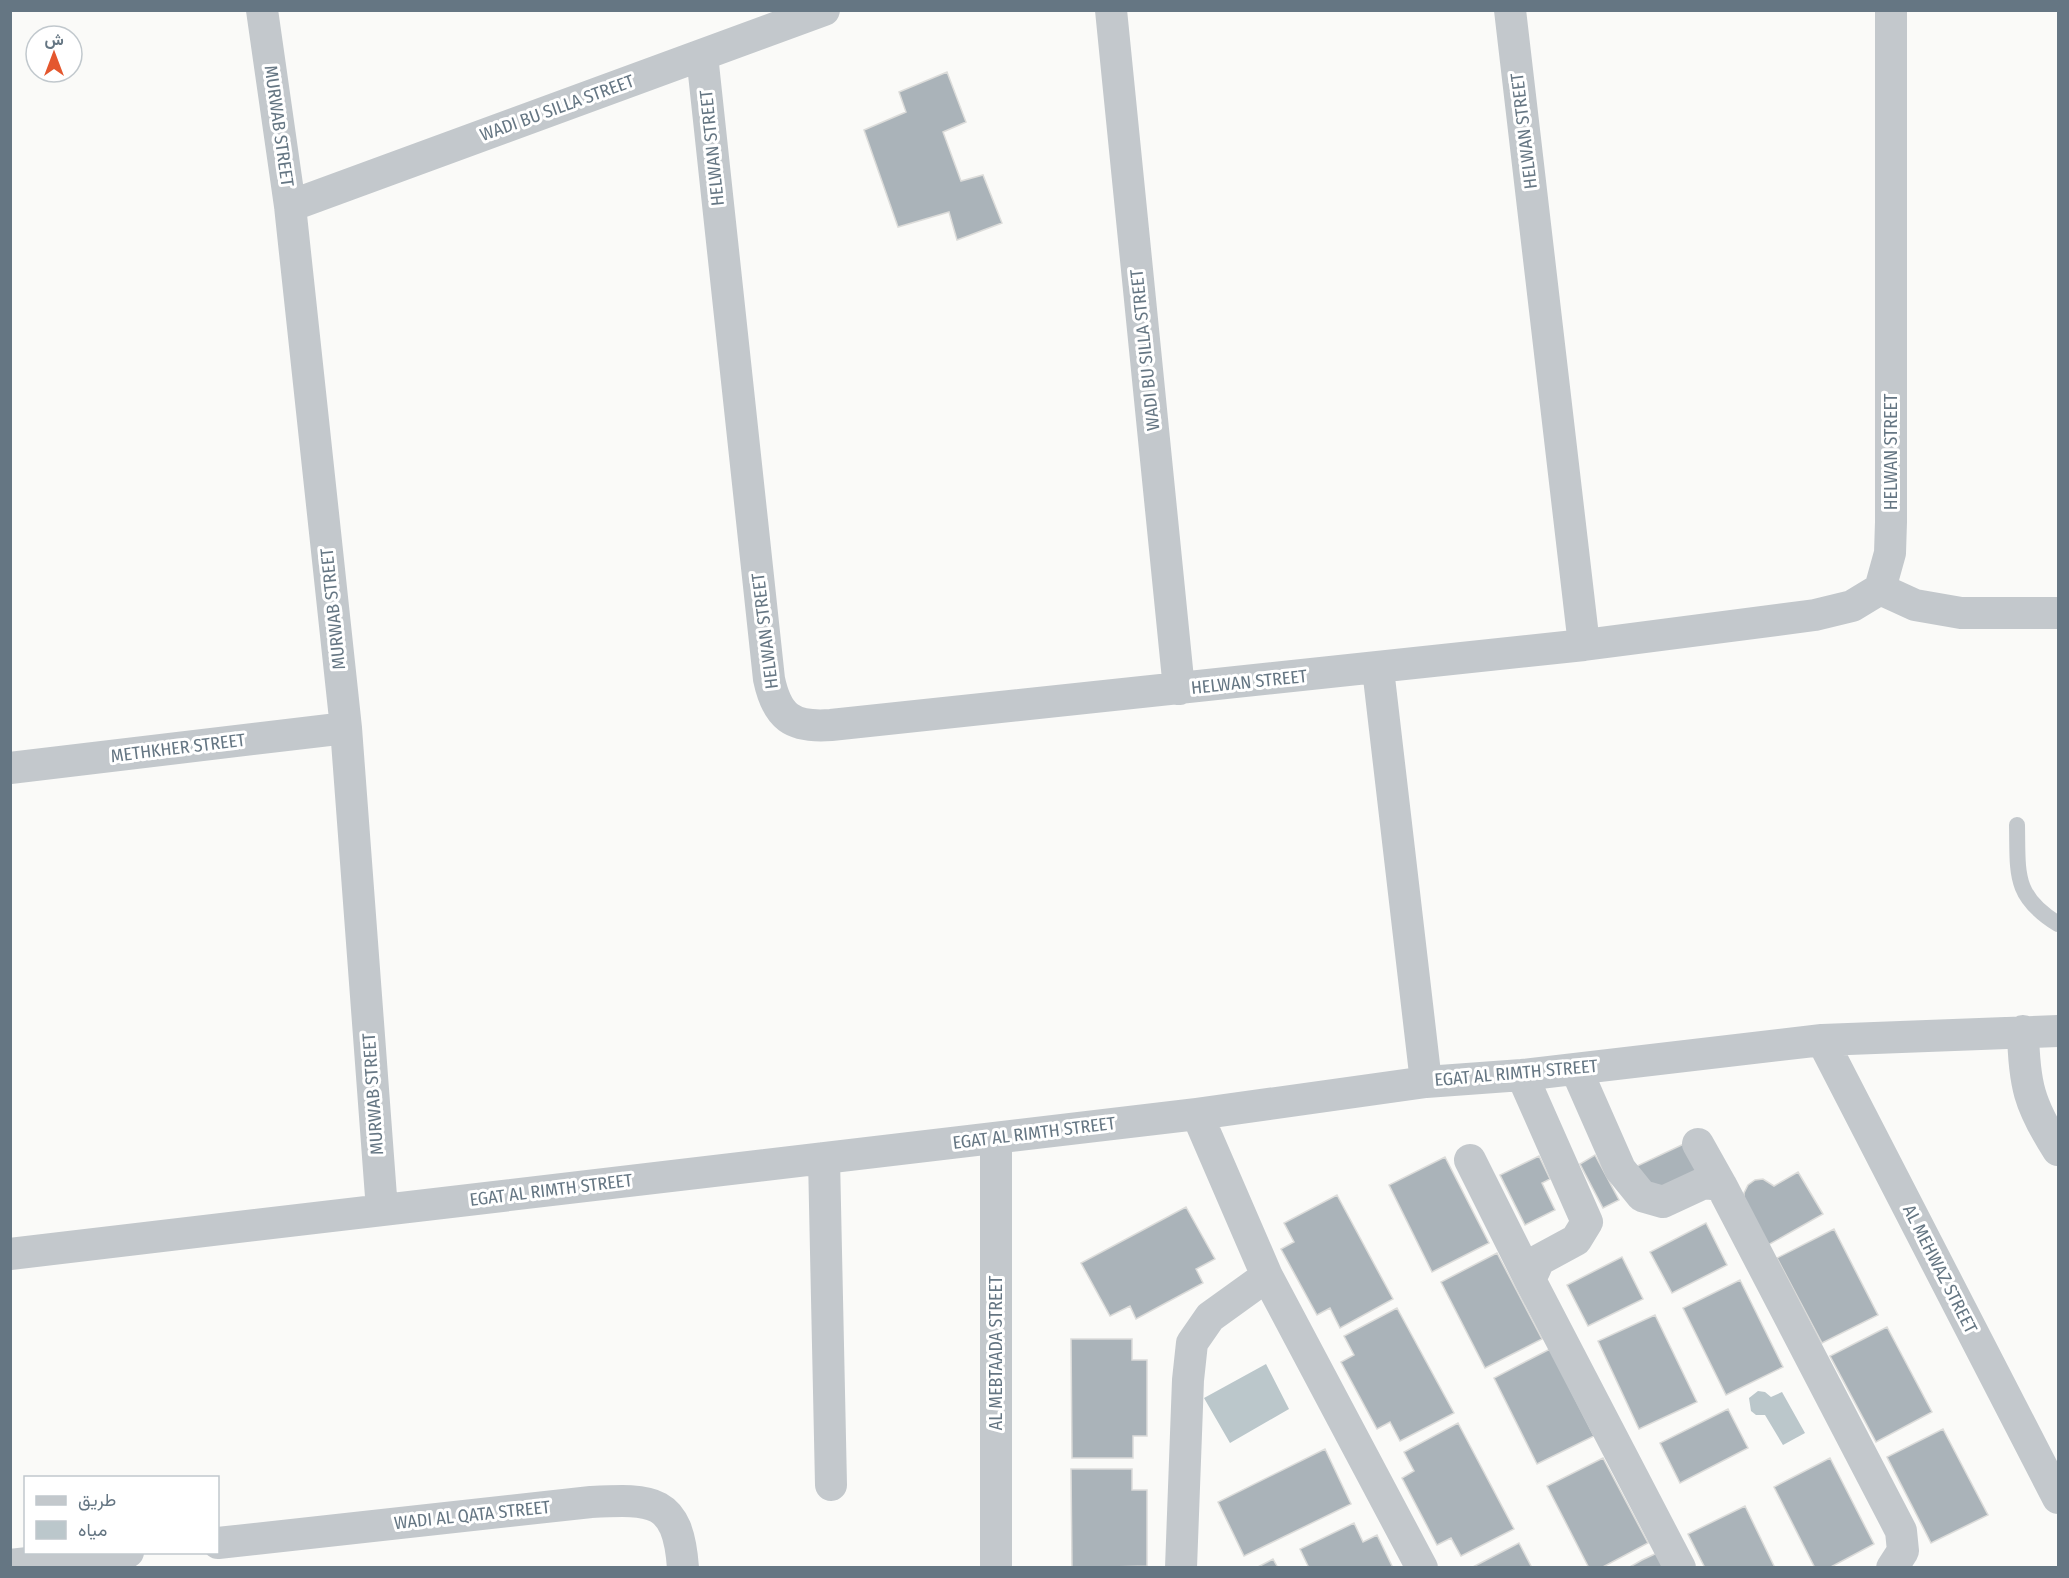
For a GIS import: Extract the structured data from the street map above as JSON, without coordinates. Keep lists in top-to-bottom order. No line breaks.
{"streets":{"street":["WADI BU SILLA STREET","MURWAB STREET","HELWAN STREET","METHKHER STREET","EGAT AL RIMTH STREET","AL MEHWAZ STREET","AL MEBTAADA STREET","WADI AL QATA STREET"]},"crossings":[["WADI BU SILLA STREET","MURWAB STREET"],["WADI BU SILLA STREET","HELWAN STREET"],["MURWAB STREET","METHKHER STREET"],["MURWAB STREET","EGAT AL RIMTH STREET"],["EGAT AL RIMTH STREET","AL MEHWAZ STREET"],["EGAT AL RIMTH STREET","AL MEBTAADA STREET"]],"legend":["طريق","مياه"],"north":"top"}
